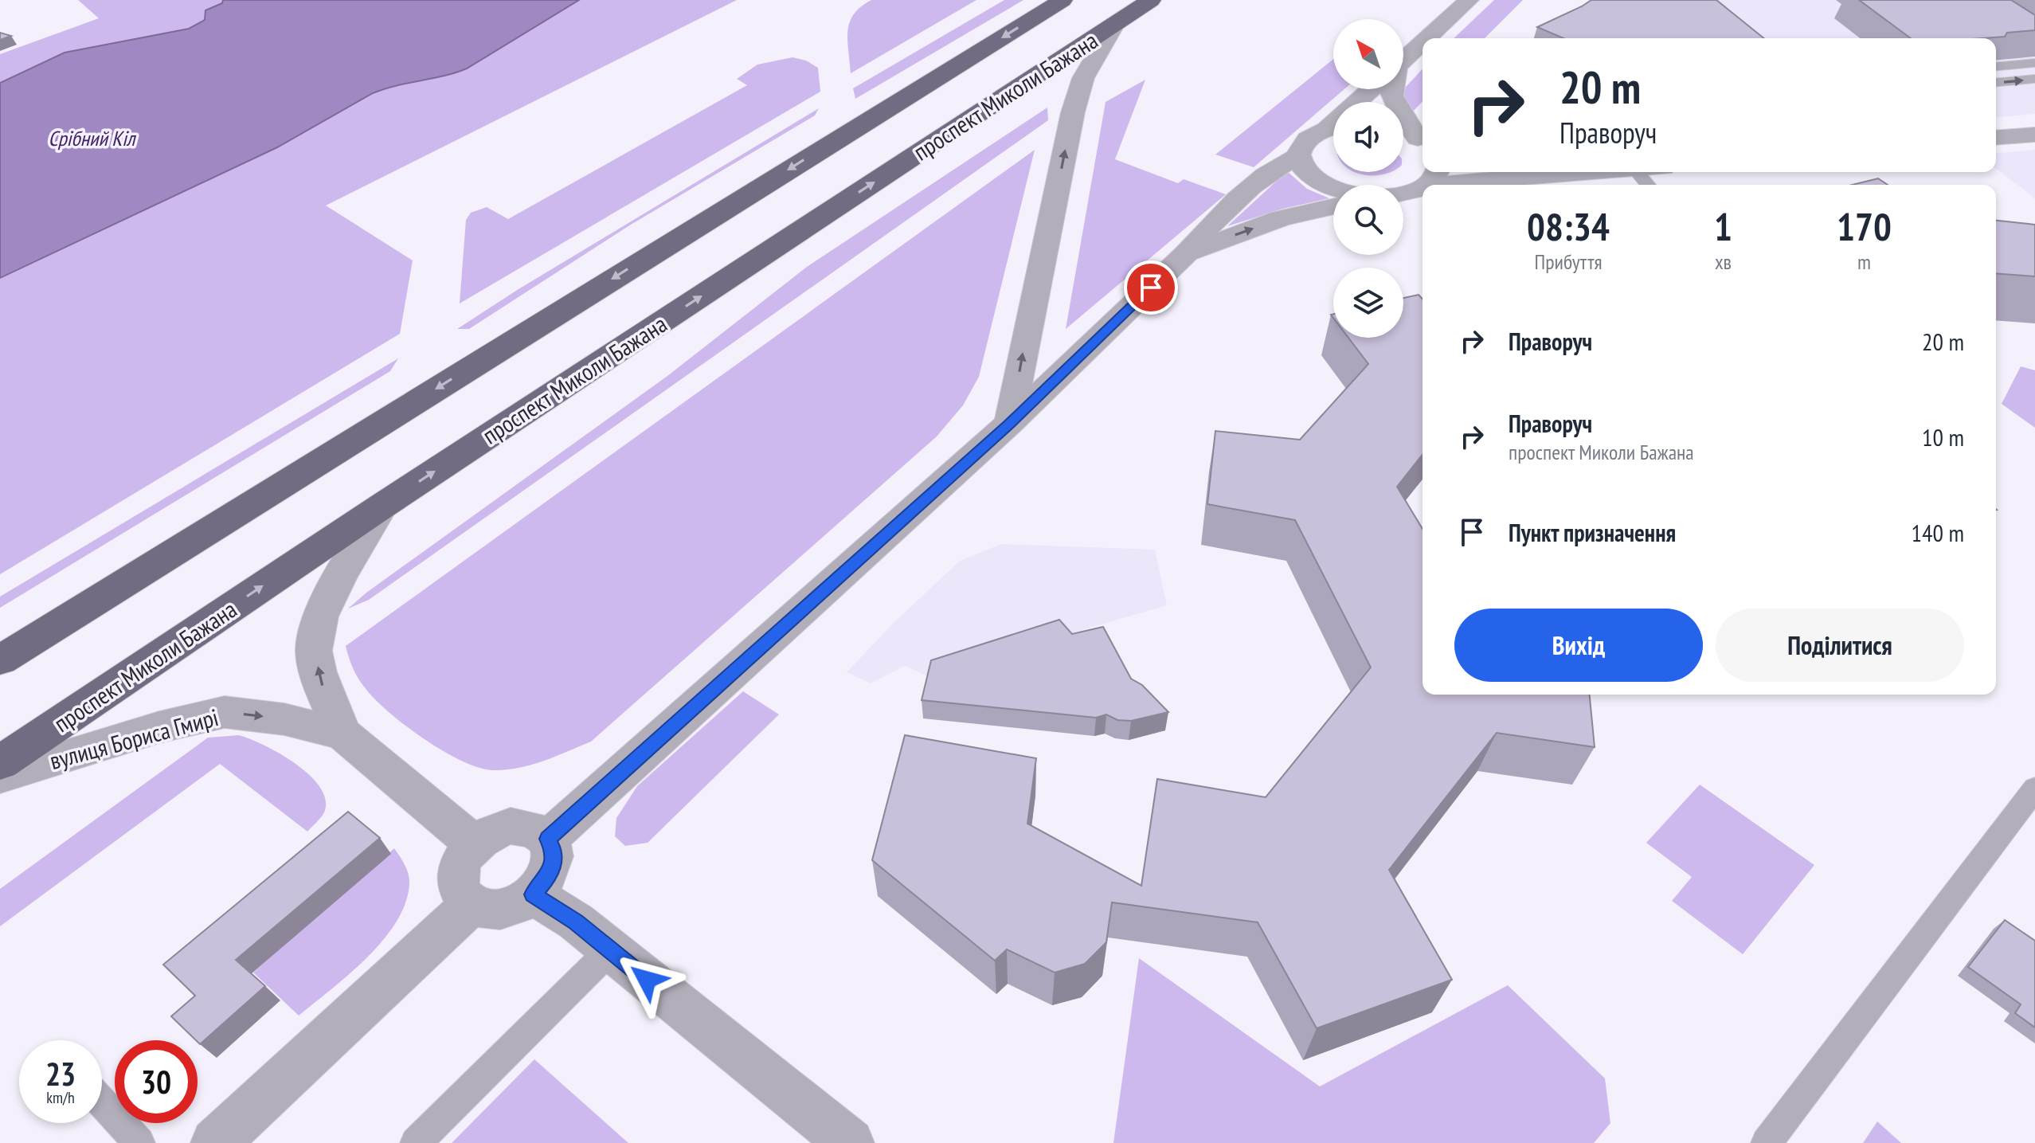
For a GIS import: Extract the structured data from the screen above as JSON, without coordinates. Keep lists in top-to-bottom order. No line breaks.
{"streets":{"highway":["проспект Миколи Бажана"],"street":["вулиця Бориса Гмирі"]},"crossings":[["проспект Миколи Бажана","вулиця Бориса Гмирі"]],"water":["Срібний Кіл"],"north":"top left","page":{"turn":["20 m","Праворуч"],"eta":["08:34","Прибуття","1","хв","170","m"],"list":[{"name":"Праворуч","value":"20 m"},{"name":"Праворуч","note":"проспект Миколи Бажана","value":"10 m"},{"name":"Пункт призначення","value":"140 m"}],"buttons":["Вихід","Поділитися"],"speed":"23 km/h","limit":"30"}}
